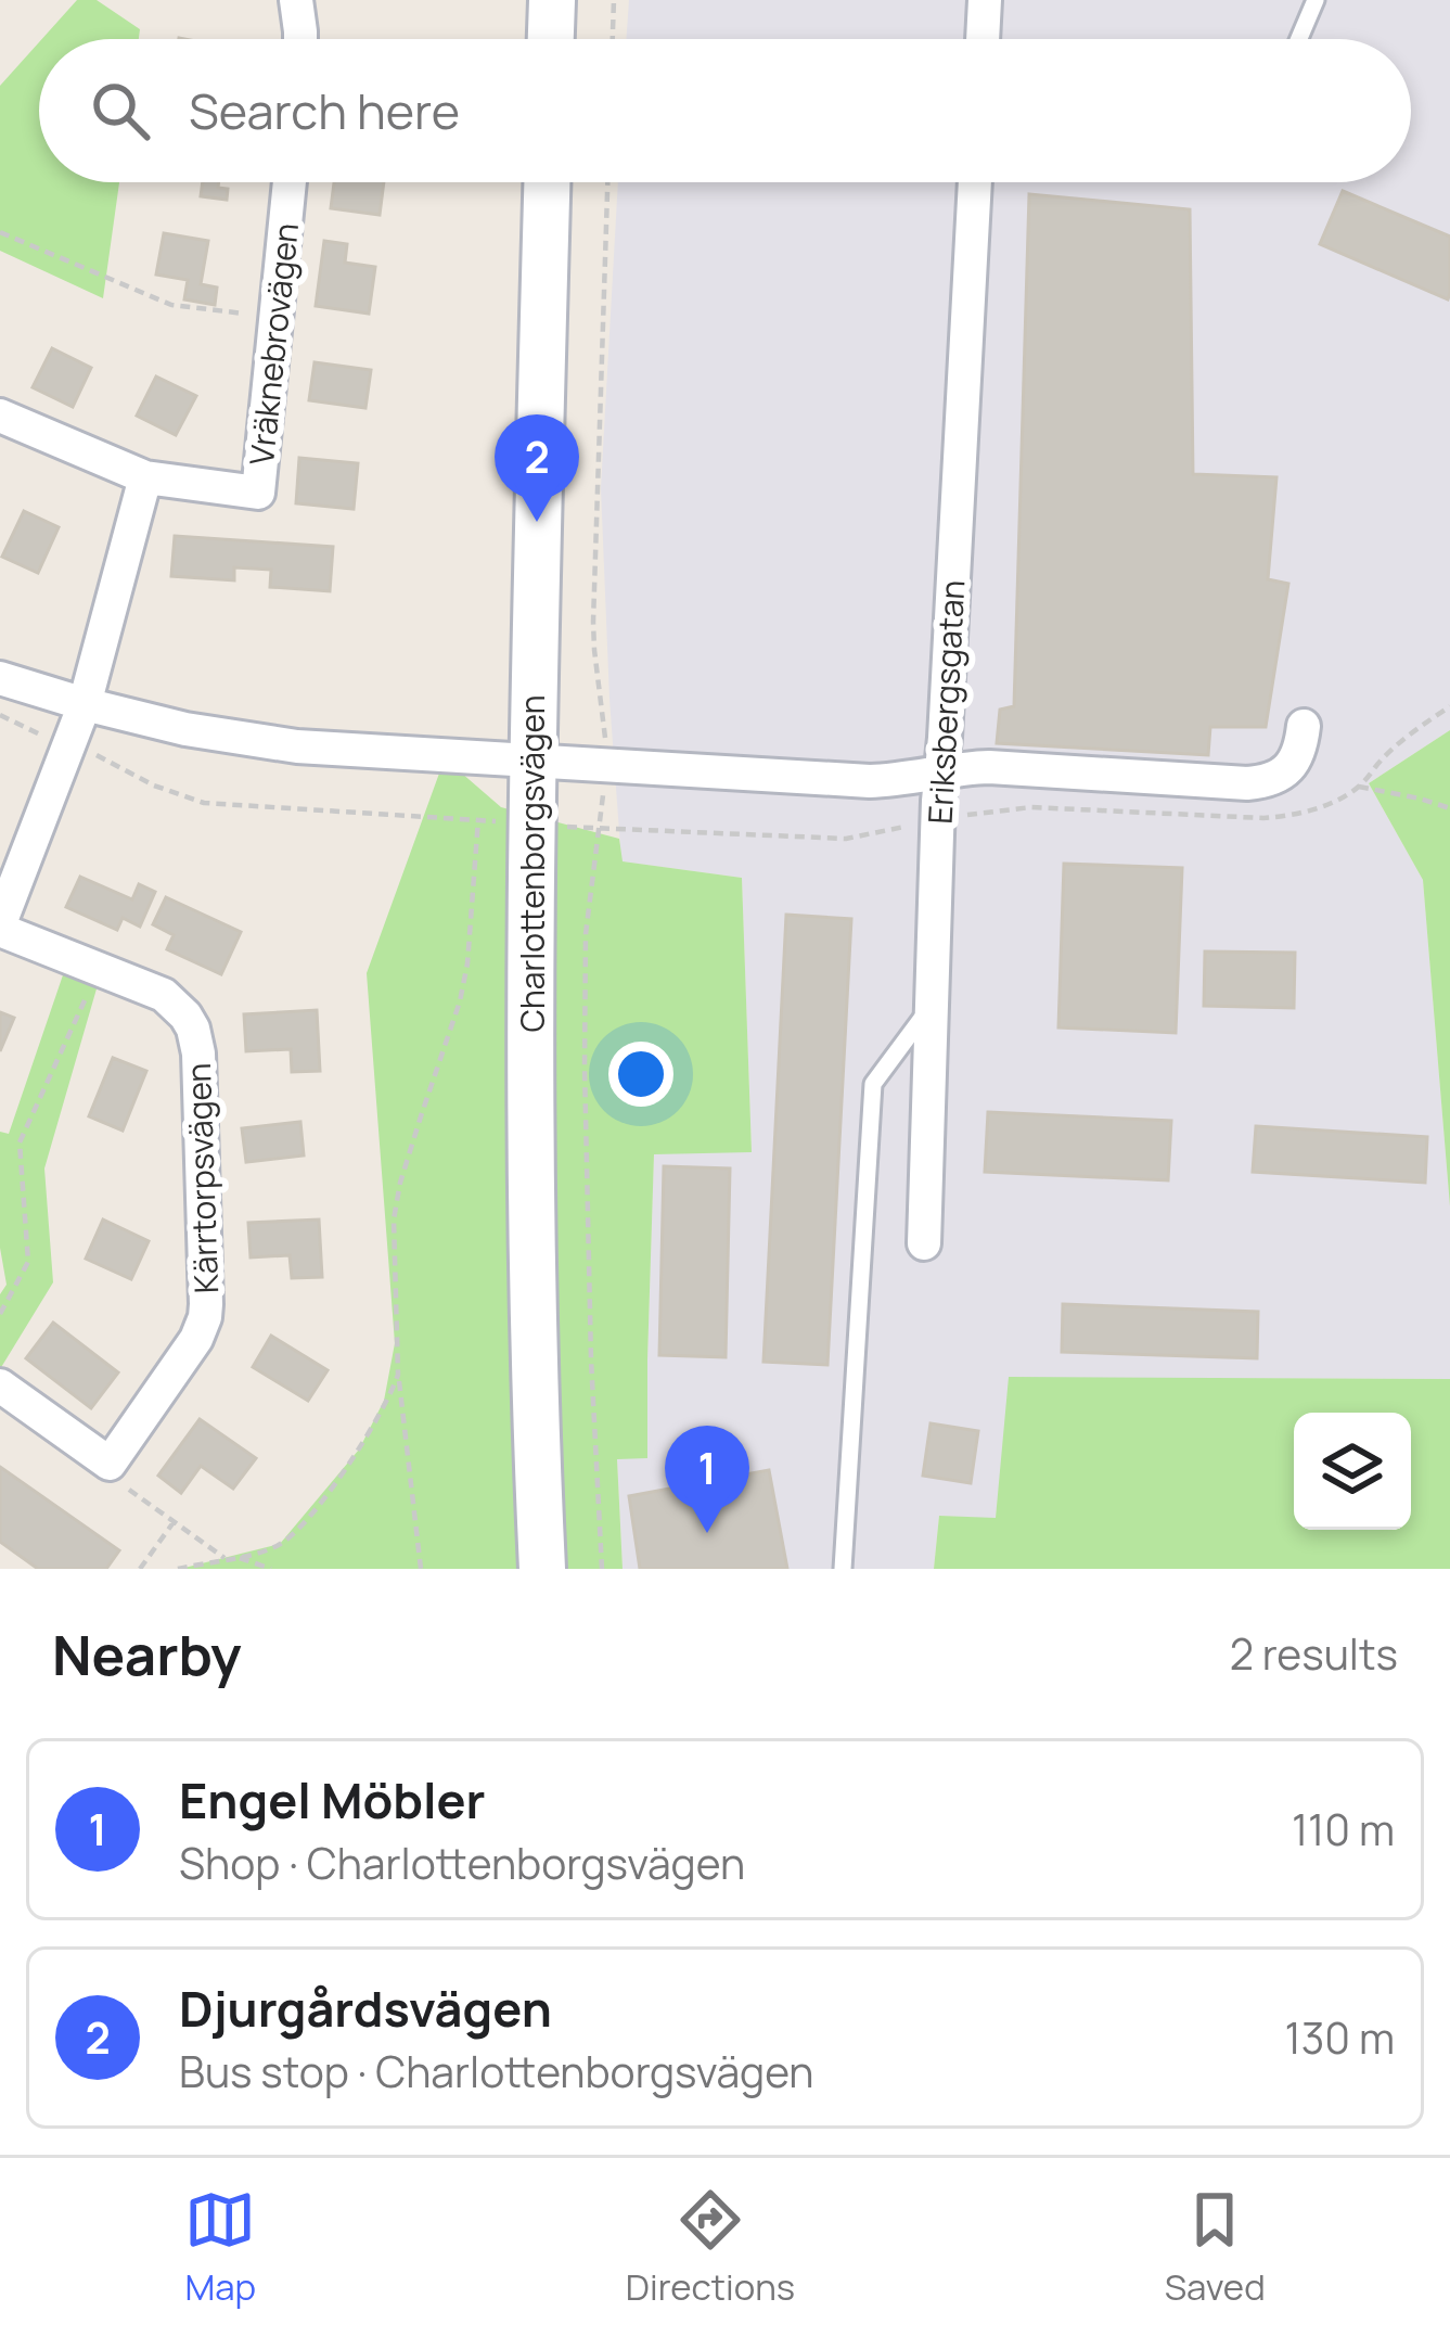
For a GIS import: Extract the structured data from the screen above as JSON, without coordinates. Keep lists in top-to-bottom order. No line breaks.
{"streets":{"main road":["Charlottenborgsvägen"],"street":["Vräknebrovägen","Eriksbergsgatan","Kärrtorpsvägen"]},"page":{"search":"Search here","pins":["2","1"],"heading":["Nearby","2 results"],"list":[{"mark":"1","name":"Engel Möbler","note":"Shop · Charlottenborgsvägen","value":"110 m"},{"mark":"2","name":"Djurgårdsvägen","note":"Bus stop · Charlottenborgsvägen","value":"130 m"}],"nav":["Map","Directions","Saved"]}}
